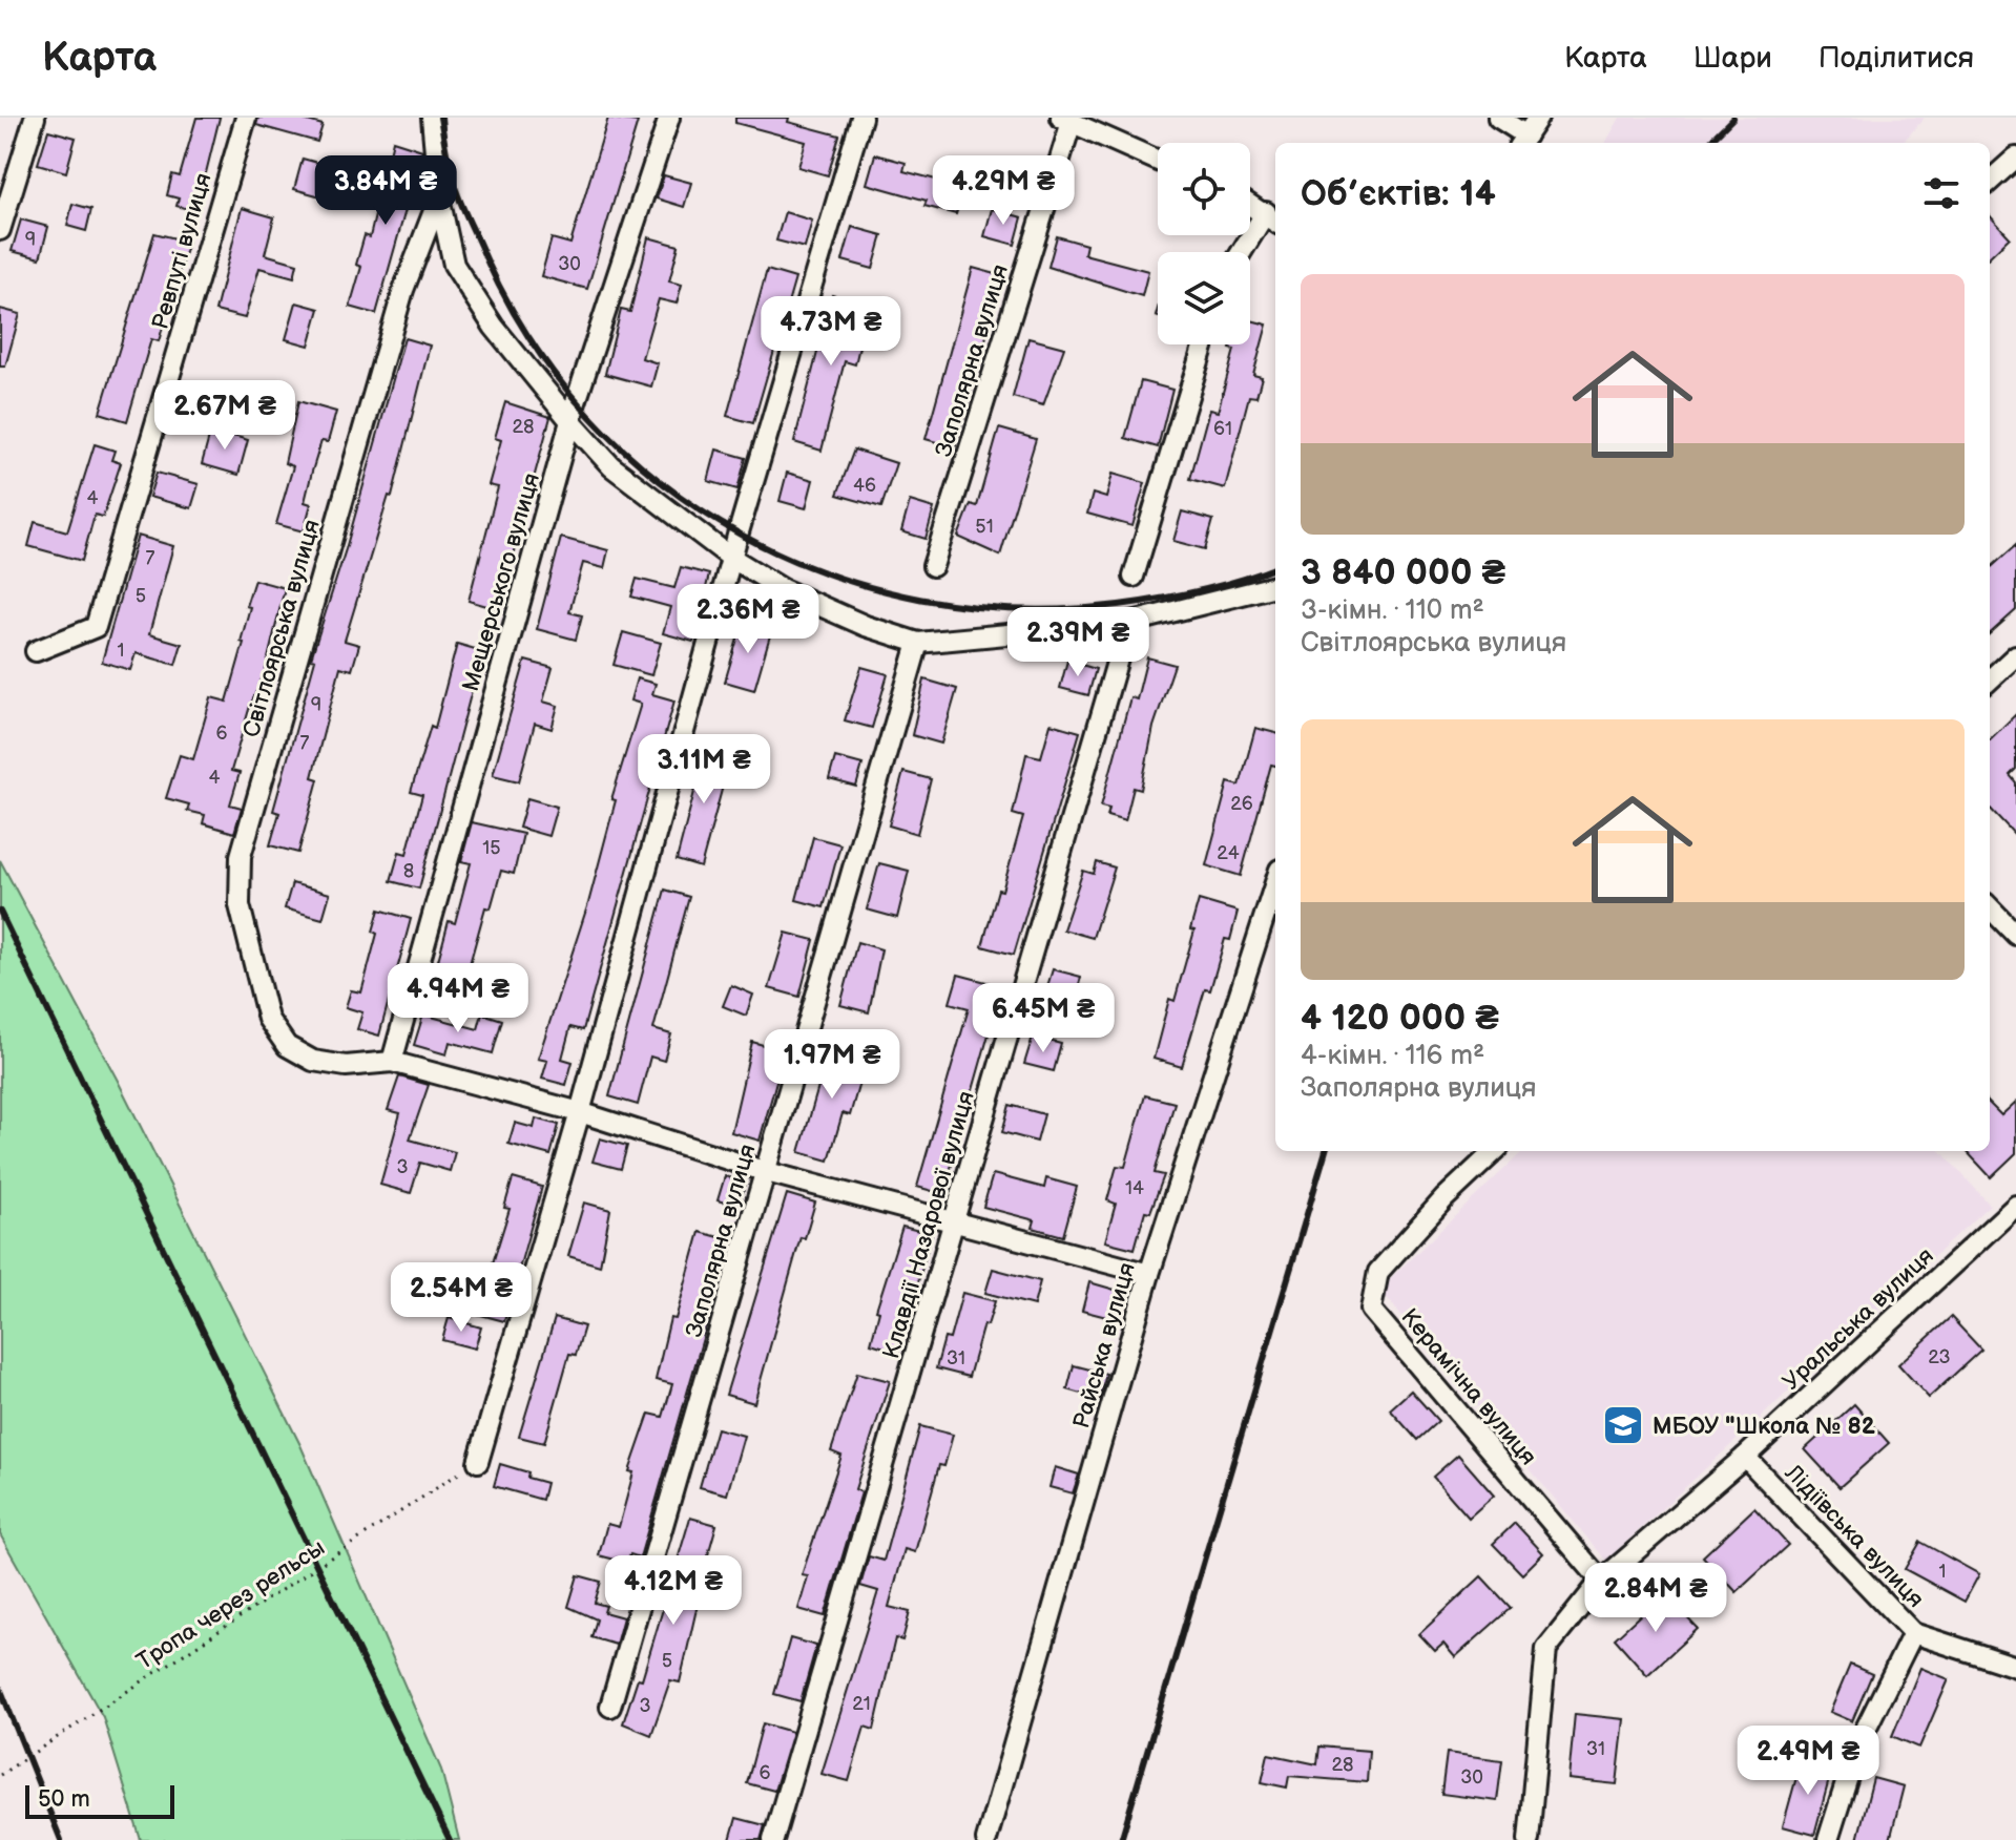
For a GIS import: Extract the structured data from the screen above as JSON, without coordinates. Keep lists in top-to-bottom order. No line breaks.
{"streets":{"street":["Ревпуті вулиця","Заполярна вулиця","Мещерського вулиця","Світлоярська вулиця","Клавдії Назарової вулиця","Уральська вулиця","Райська вулиця","Керамічна вулиця","Лідіївська вулиця"],"path":["Тропа через рельсы"]},"crossings":[["Мещерського вулиця","Світлоярська вулиця"],["Уральська вулиця","Керамічна вулиця"],["Уральська вулиця","Лідіївська вулиця"]],"places":{"school or university":["МБОУ \"Школа № 82"]},"house_numbers":["9","30","28","61","46","4","51","7","5","1","9","6","7","4","26","15","24","8","3","14","23","31","1","5","21","3","31","28","6","30"],"scale_bar":"50 m","page":{"header":"Карта","nav":["Карта","Шари","Поділитися"],"heading":"Об’єктів: 14","price":["3.84M ₴","4.29M ₴","4.73M ₴","2.67M ₴","2.36M ₴","2.39M ₴","3.11M ₴","4.94M ₴","6.45M ₴","1.97M ₴","2.54M ₴","4.12M ₴","2.84M ₴","2.49M ₴"],"list":[{"name":"3 840 000 ₴","note":"3-кімн. · 110 m² · Світлоярська вулиця"},{"name":"4 120 000 ₴","note":"4-кімн. · 116 m² · Заполярна вулиця"}],"scale":"50 m"}}
